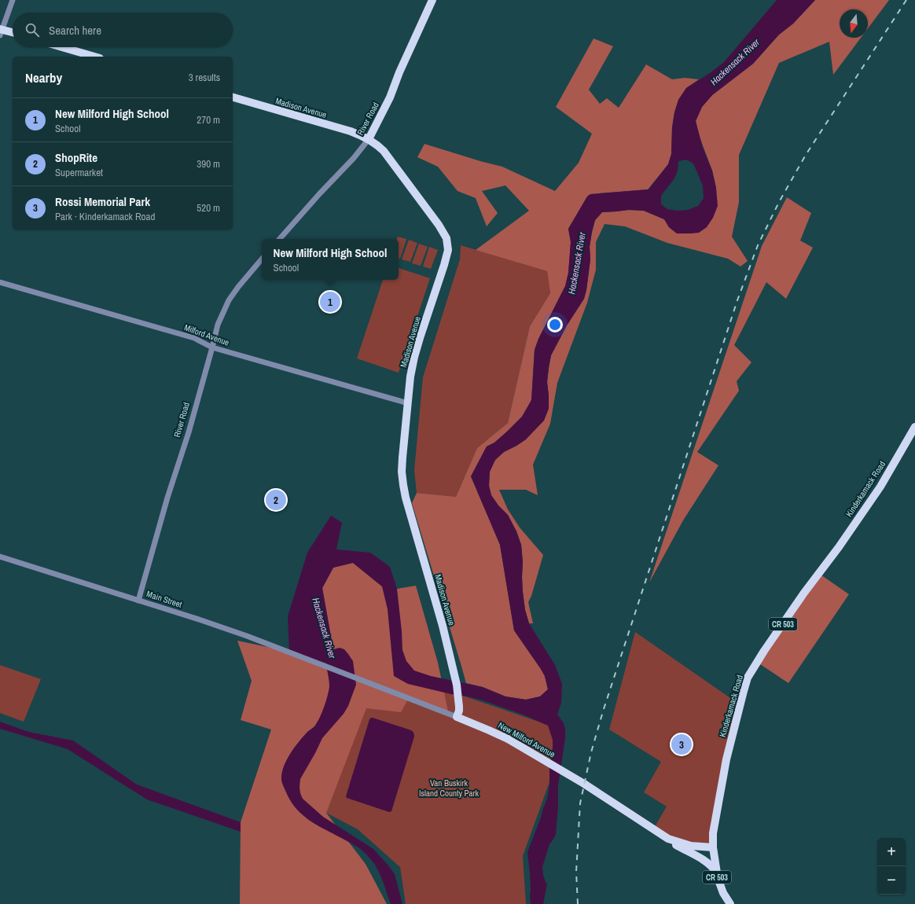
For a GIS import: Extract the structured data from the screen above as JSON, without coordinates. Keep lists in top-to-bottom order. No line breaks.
{"streets":{"main road":["Madison Avenue","River Road","Kinderkamack Road","CR 503","New Milford Avenue"],"street":["Milford Avenue","Main Street"]},"crossings":[["Madison Avenue","River Road"],["Madison Avenue","Milford Avenue"],["Madison Avenue","New Milford Avenue"],["River Road","Milford Avenue"],["River Road","Main Street"],["Kinderkamack Road","New Milford Avenue"],["Main Street","New Milford Avenue"]],"water":["Hackensack River"],"parks":["Van Buskirk Island County Park"],"north":"bottom","page":{"search":"Search here","heading":["Nearby","3 results"],"list":[{"mark":"1","name":"New Milford High School","note":"School","value":"270 m"},{"mark":"2","name":"ShopRite","note":"Supermarket","value":"390 m"},{"mark":"3","name":"Rossi Memorial Park","note":"Park · Kinderkamack Road","value":"520 m"}],"popup":["New Milford High School","School"],"pins":["1","2","3"],"map_buttons":["+","−"]}}
